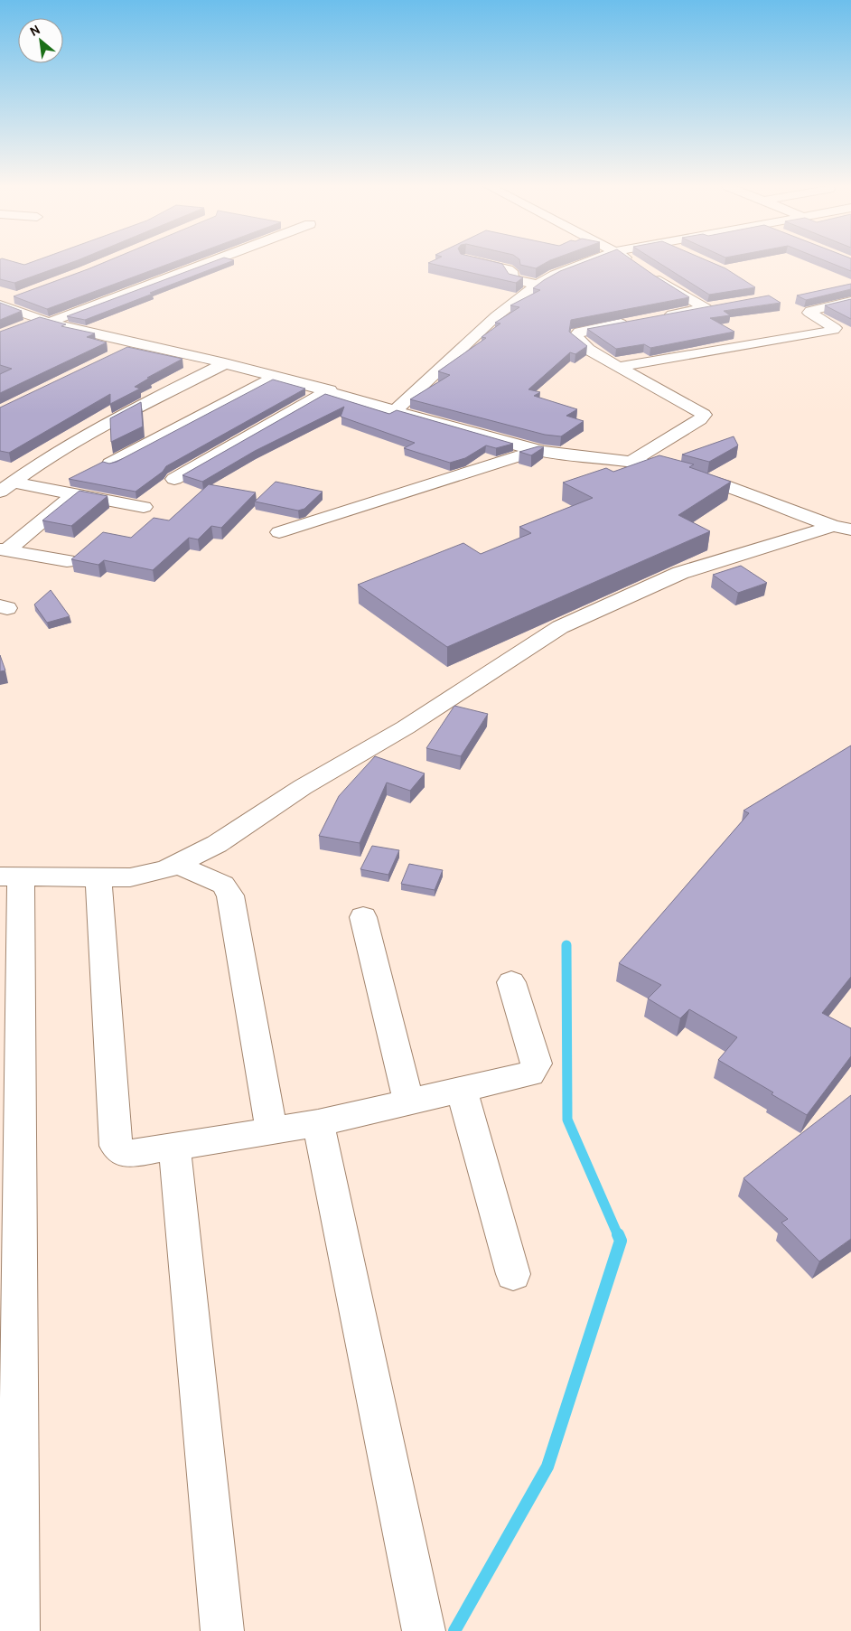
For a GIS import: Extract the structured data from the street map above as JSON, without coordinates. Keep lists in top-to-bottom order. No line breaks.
{"north":"top left"}
